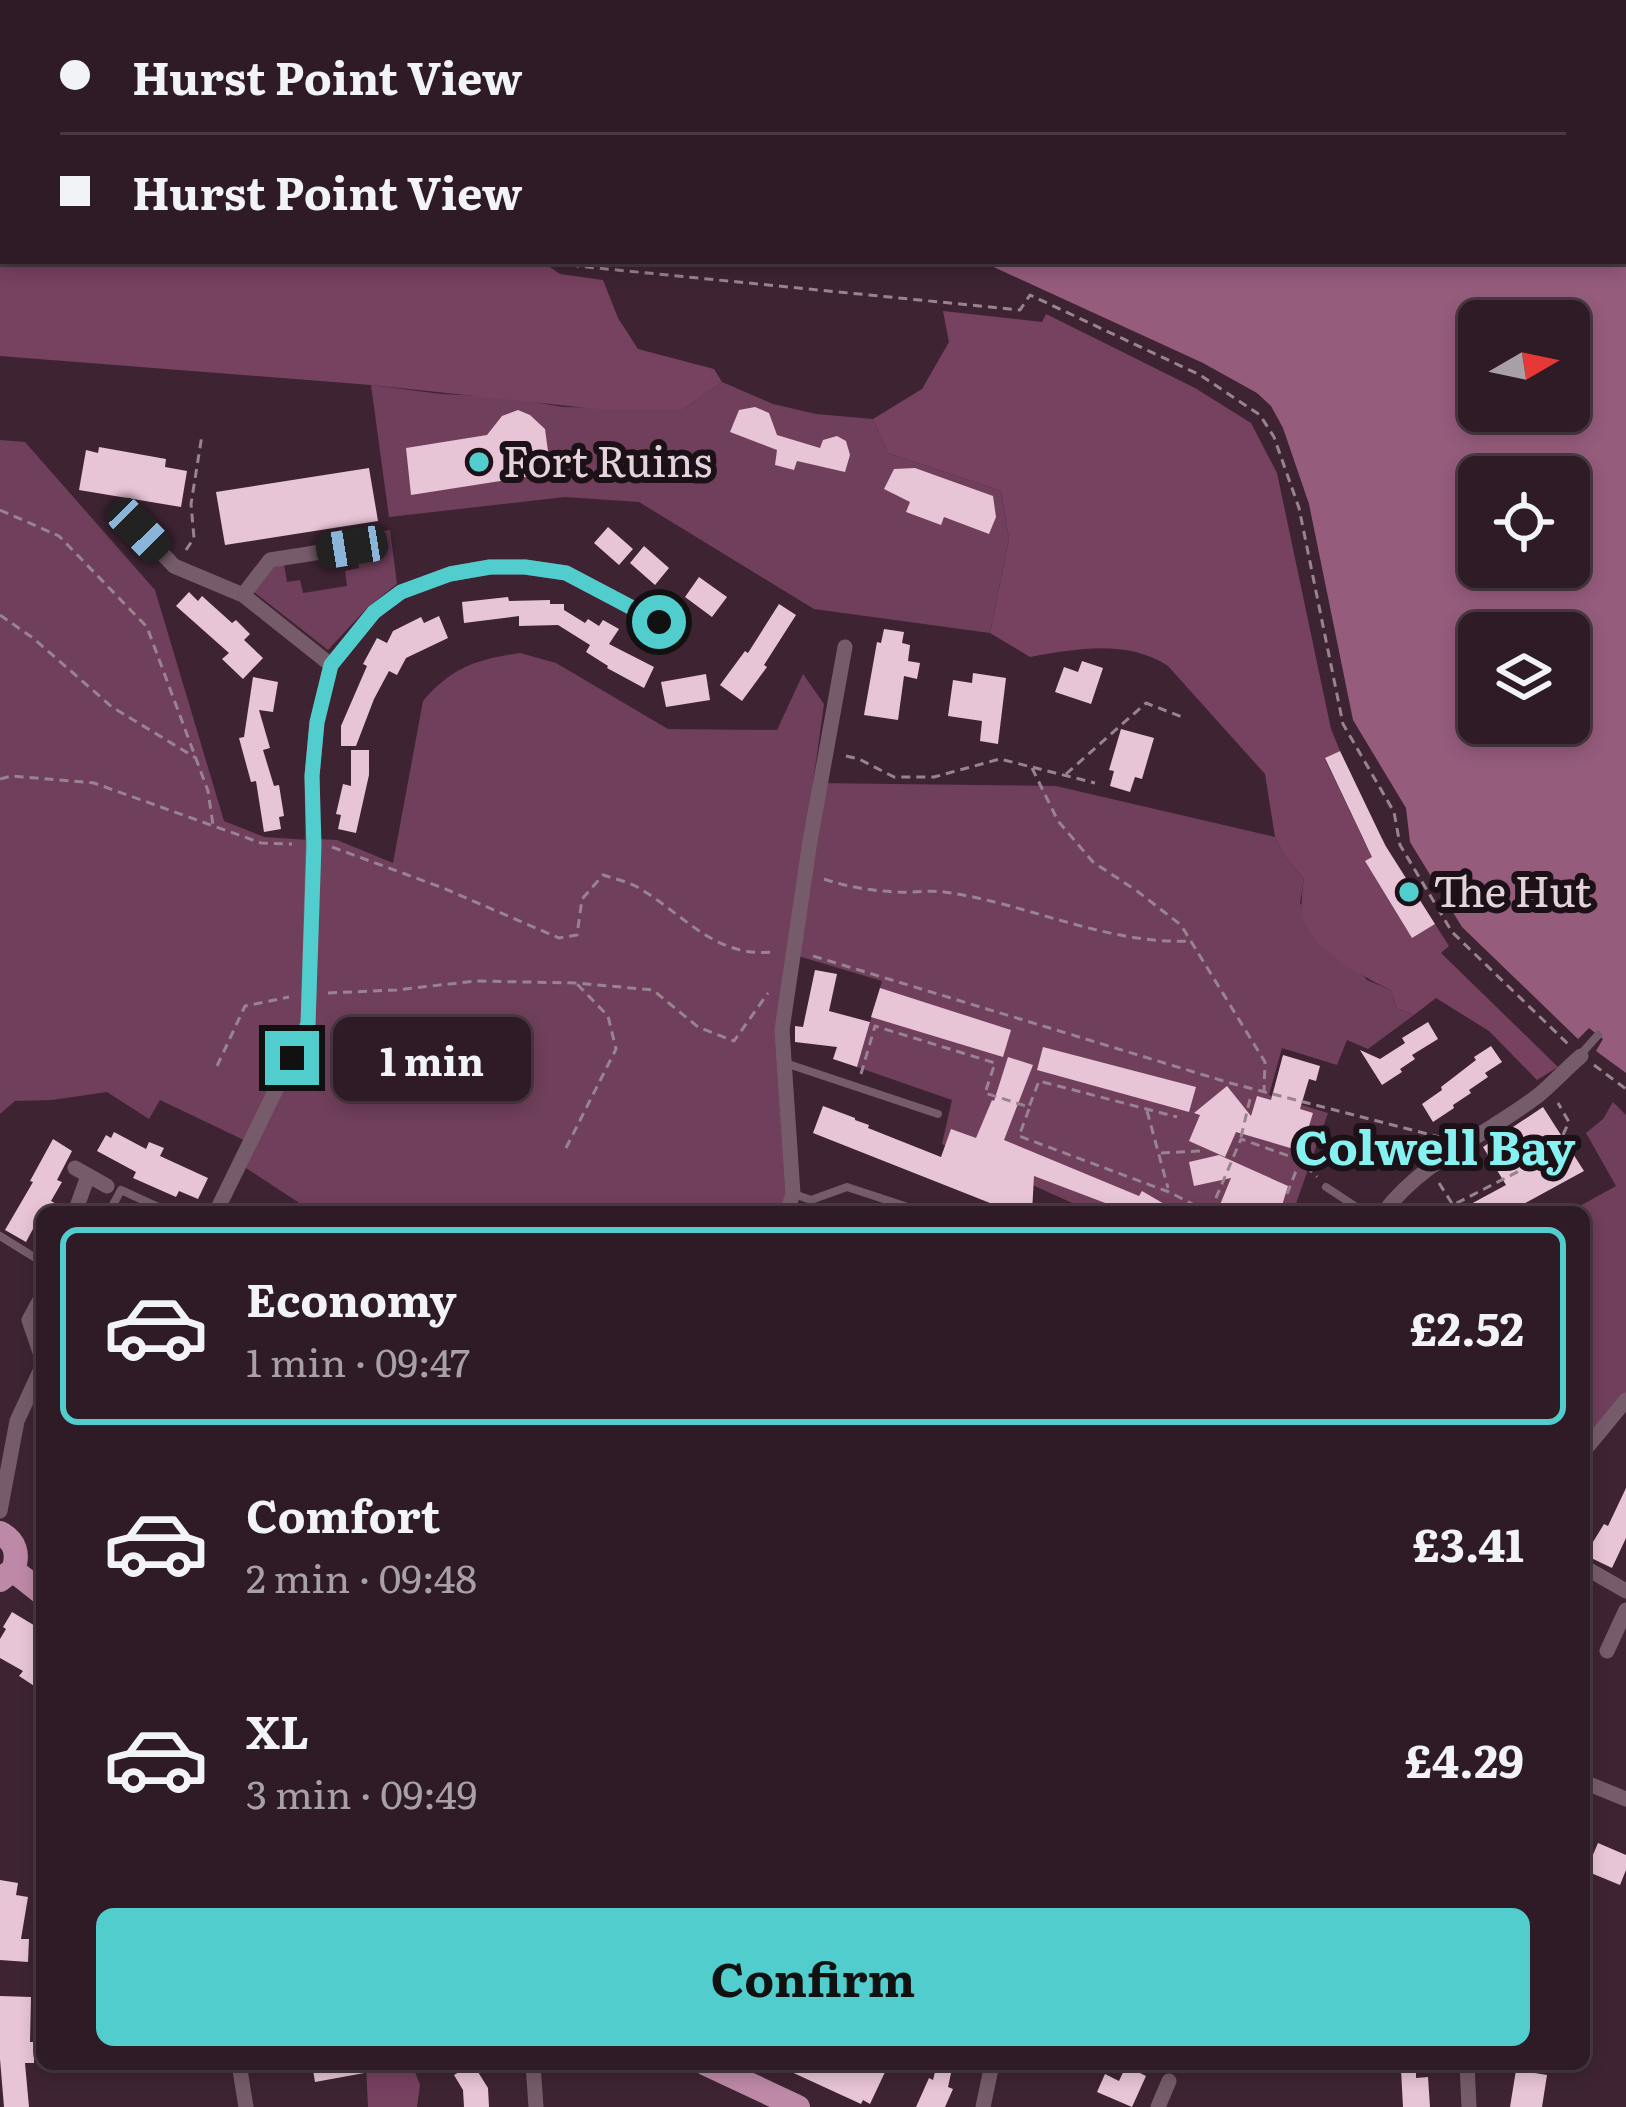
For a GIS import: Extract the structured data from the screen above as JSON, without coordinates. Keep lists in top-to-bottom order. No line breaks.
{"districts":["Colwell Bay"],"places":["Fort Ruins","The Hut"],"north":"right","page":{"banner":["Hurst Point View","Hurst Point View"],"bubble":"1 min","list":[{"name":"Economy","note":"1 min · 09:47","value":"£2.52"},{"name":"Comfort","note":"2 min · 09:48","value":"£3.41"},{"name":"XL","note":"3 min · 09:49","value":"£4.29"}],"buttons":"Confirm"}}
